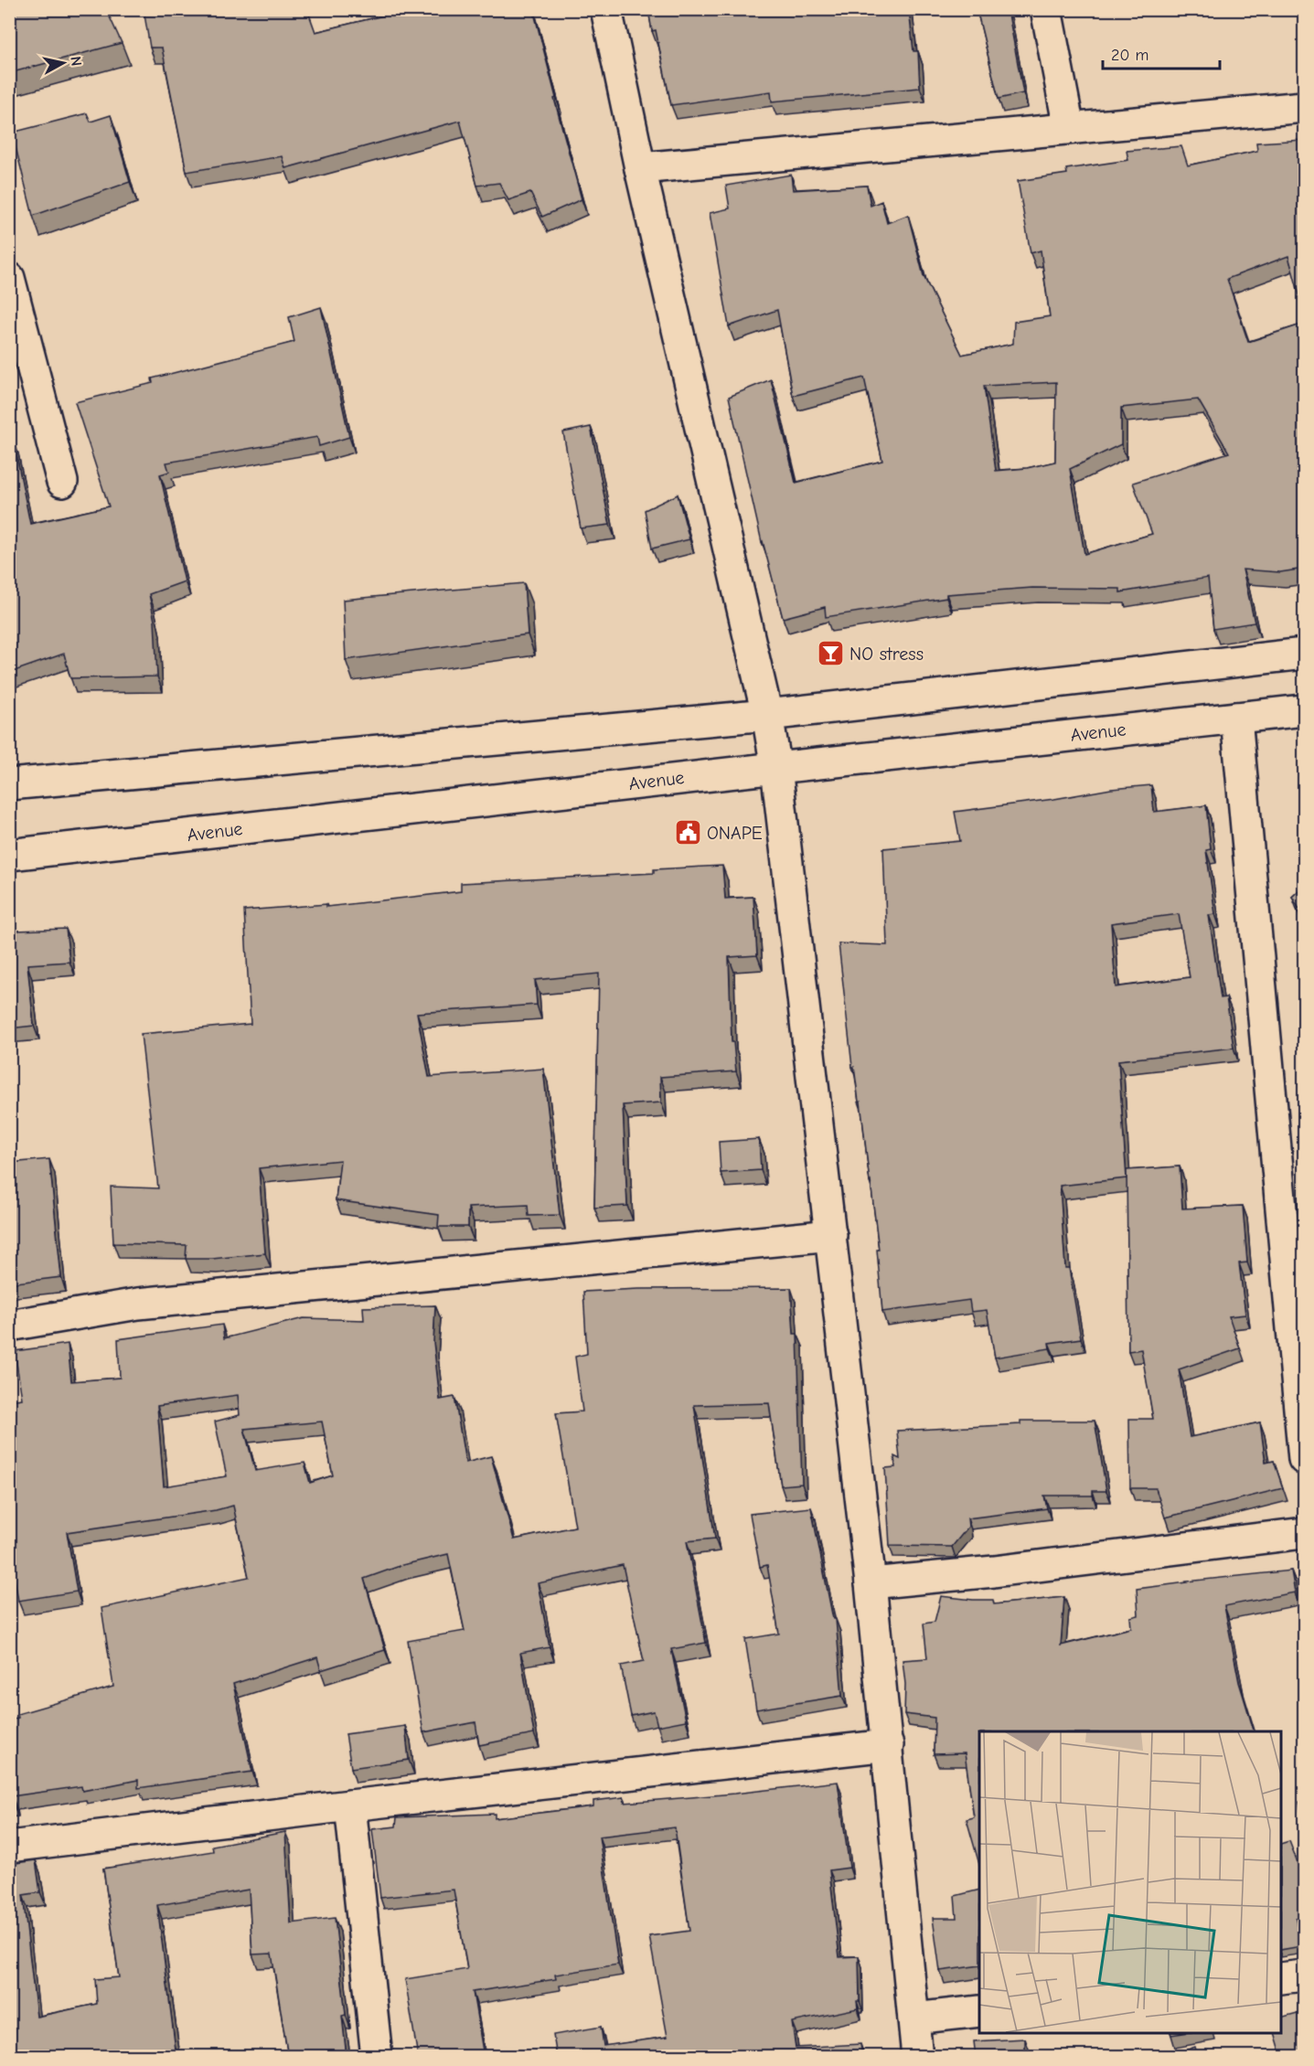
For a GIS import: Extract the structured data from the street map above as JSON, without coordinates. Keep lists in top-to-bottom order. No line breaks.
{"streets":{"main road":["Avenue"]},"places":{"bar":["NO stress"],"public building":["ONAPE"]},"scale_bar":"20 m","north":"right"}
